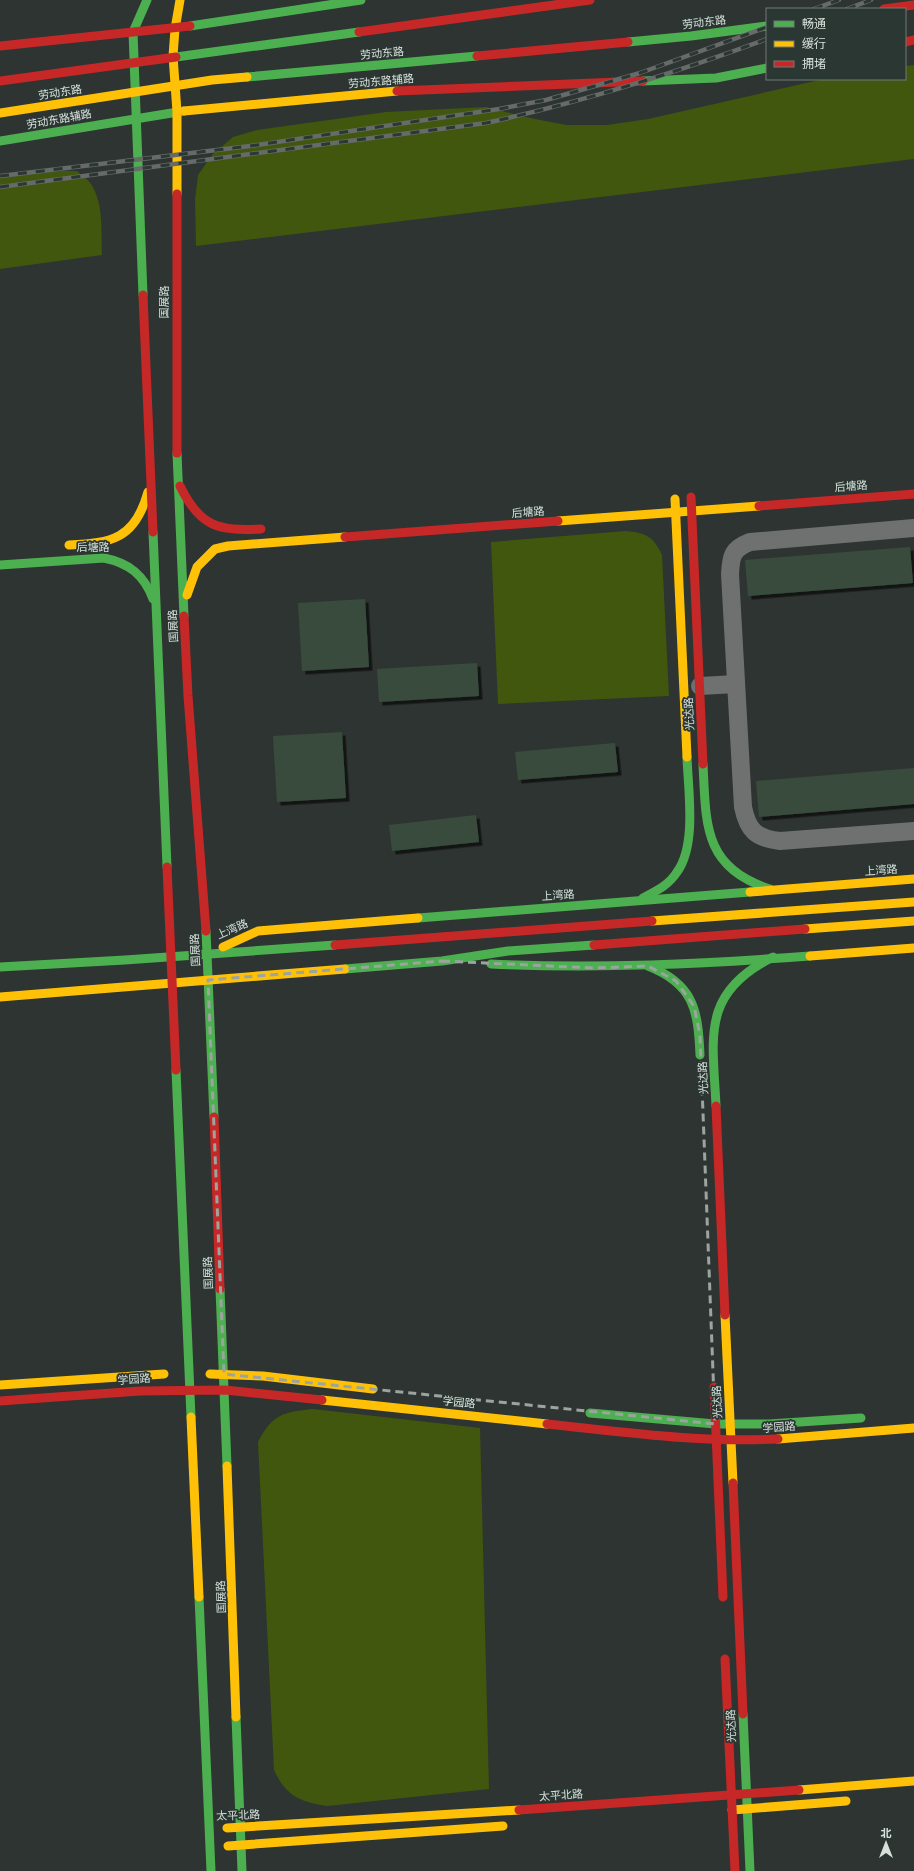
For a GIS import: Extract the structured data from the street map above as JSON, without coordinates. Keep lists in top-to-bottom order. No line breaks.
{"streets":{"main road":["劳动东路","劳动东路辅路","国展路","后塘路","光达路","上湾路","学园路","太平北路"]},"crossings":[["劳动东路","国展路"],["劳动东路辅路","国展路"],["国展路","后塘路"],["国展路","上湾路"],["国展路","学园路"],["国展路","太平北路"],["后塘路","光达路"],["光达路","上湾路"],["光达路","学园路"],["光达路","太平北路"]],"legend":["畅通","缓行","拥堵"],"north":"top"}
